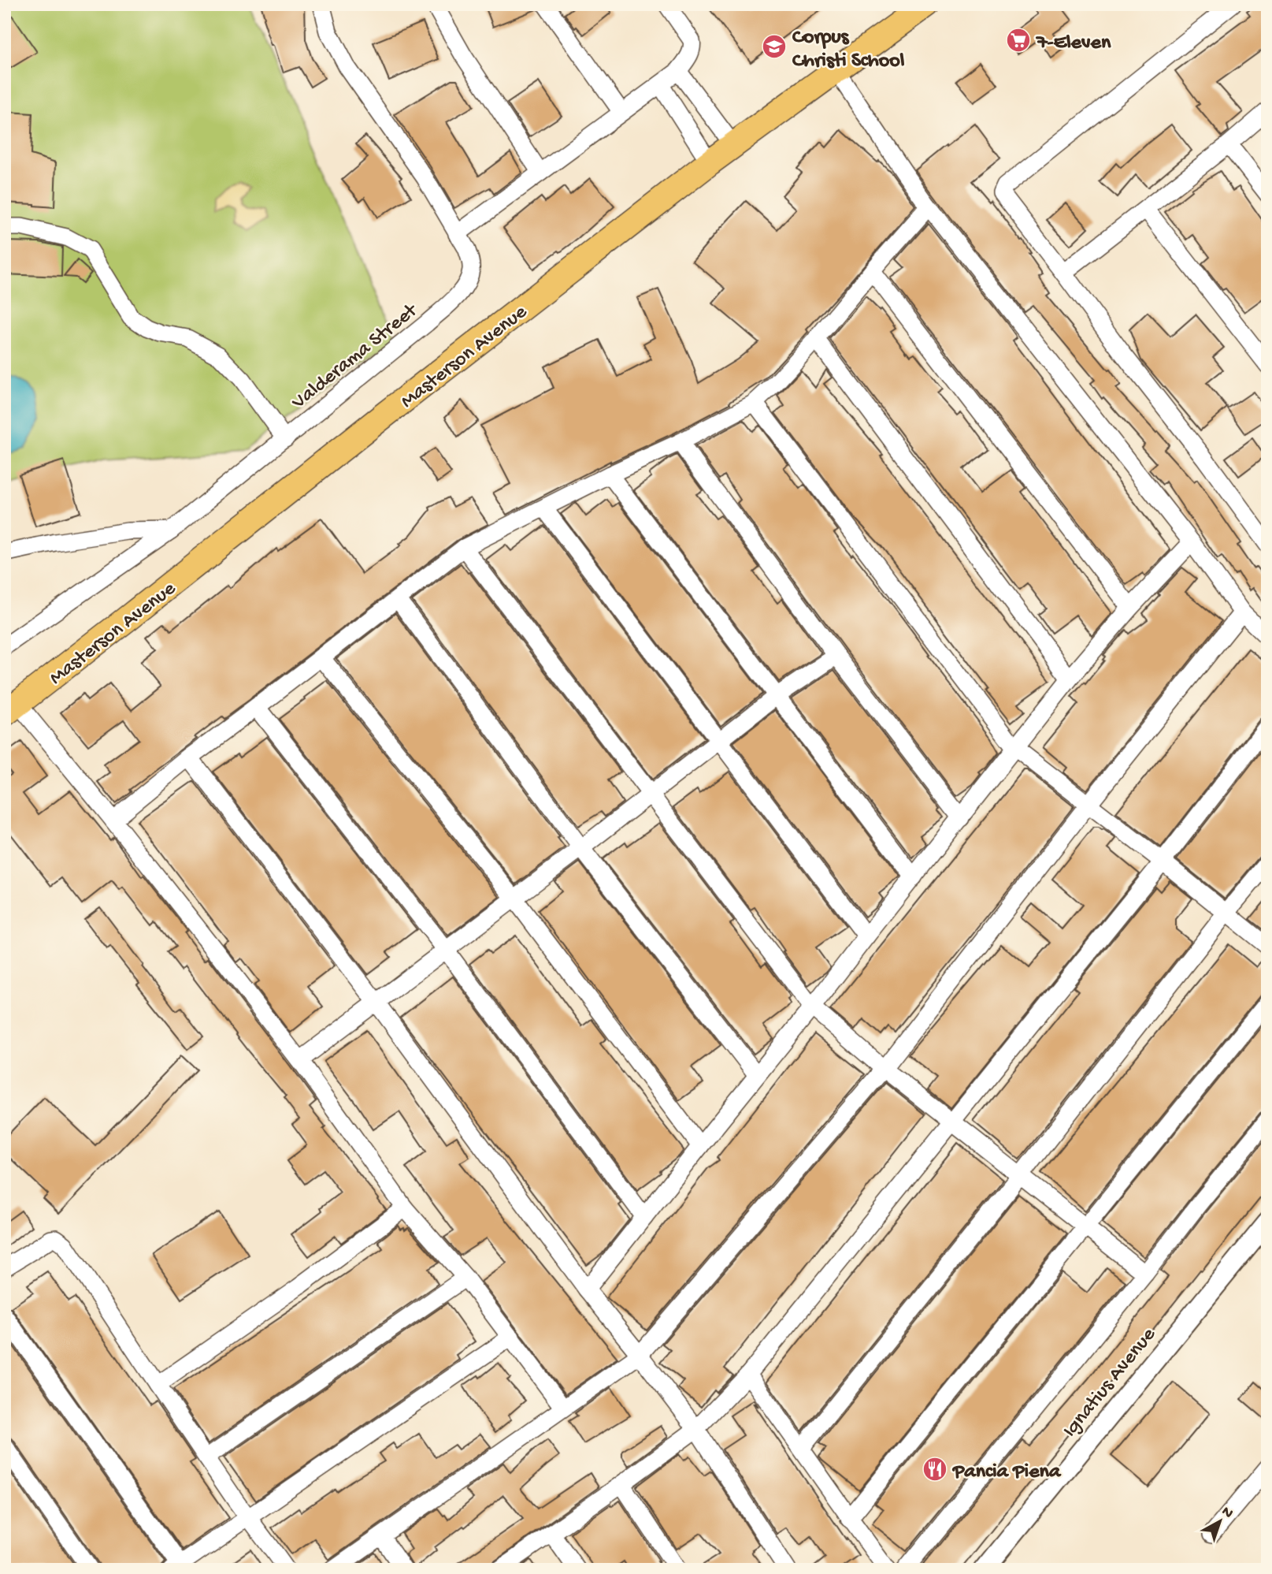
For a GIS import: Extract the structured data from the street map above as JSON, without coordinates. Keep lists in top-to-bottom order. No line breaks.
{"streets":{"main road":["Masterson Avenue"],"street":["Valderama Street","Ignatius Avenue"]},"places":{"supermarket":["7-Eleven"],"school or university":["Corpus Christi School"],"restaurant":["Pancia Piena"]},"north":"top right"}
